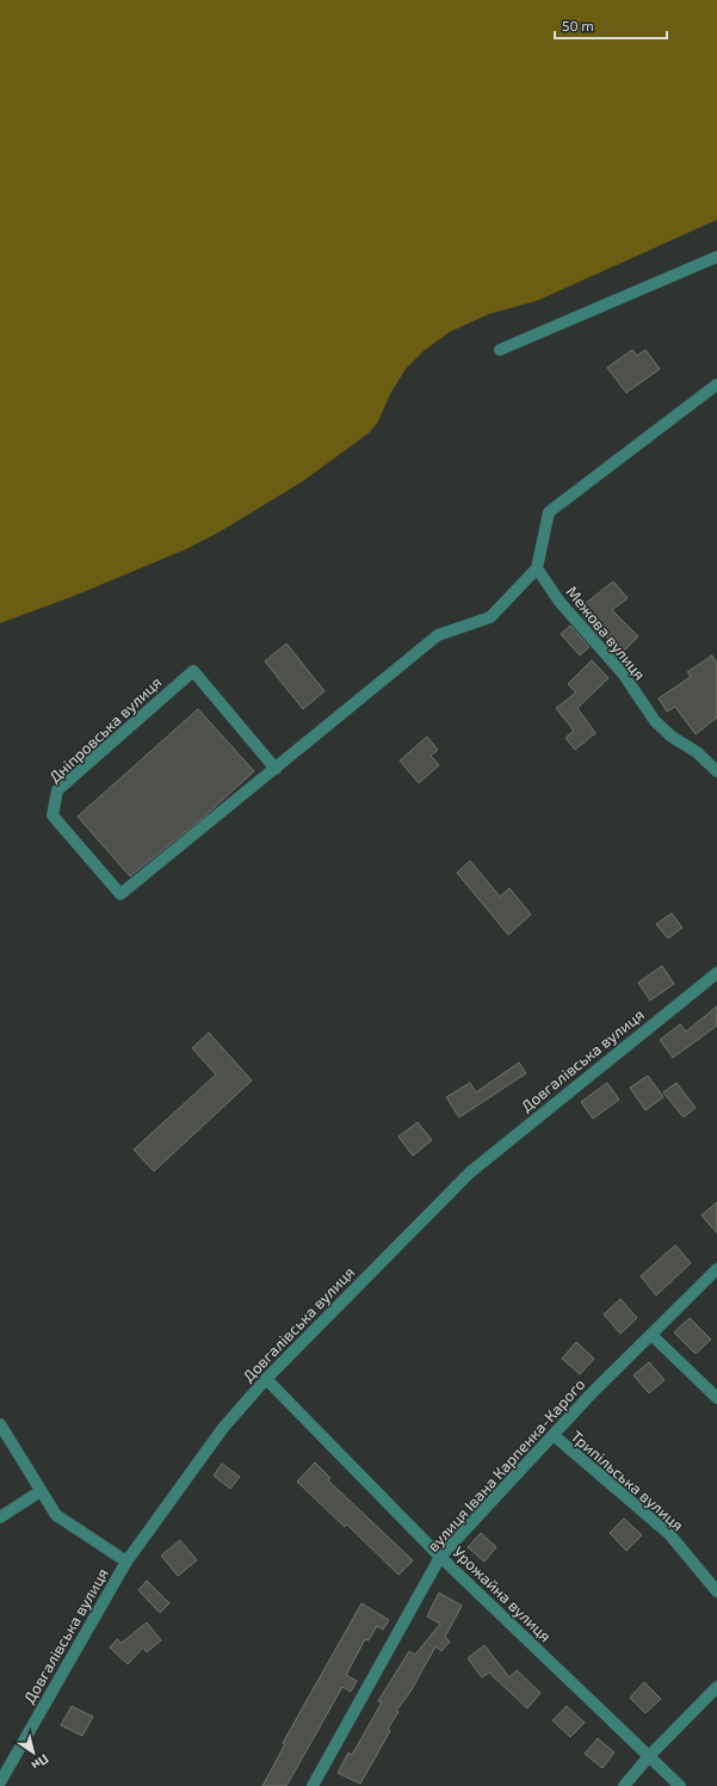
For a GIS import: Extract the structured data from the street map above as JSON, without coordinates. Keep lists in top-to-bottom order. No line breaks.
{"streets":{"street":["Межова вулиця","Дніпровська вулиця","Довгалівська вулиця","вулиця Івана Карпенка-Карого","Трипільська вулиця","Урожайна вулиця"]},"crossings":[["Межова вулиця","Дніпровська вулиця"],["Довгалівська вулиця","Урожайна вулиця"],["вулиця Івана Карпенка-Карого","Трипільська вулиця"],["вулиця Івана Карпенка-Карого","Урожайна вулиця"]],"scale_bar":"50 m","north":"bottom right"}
